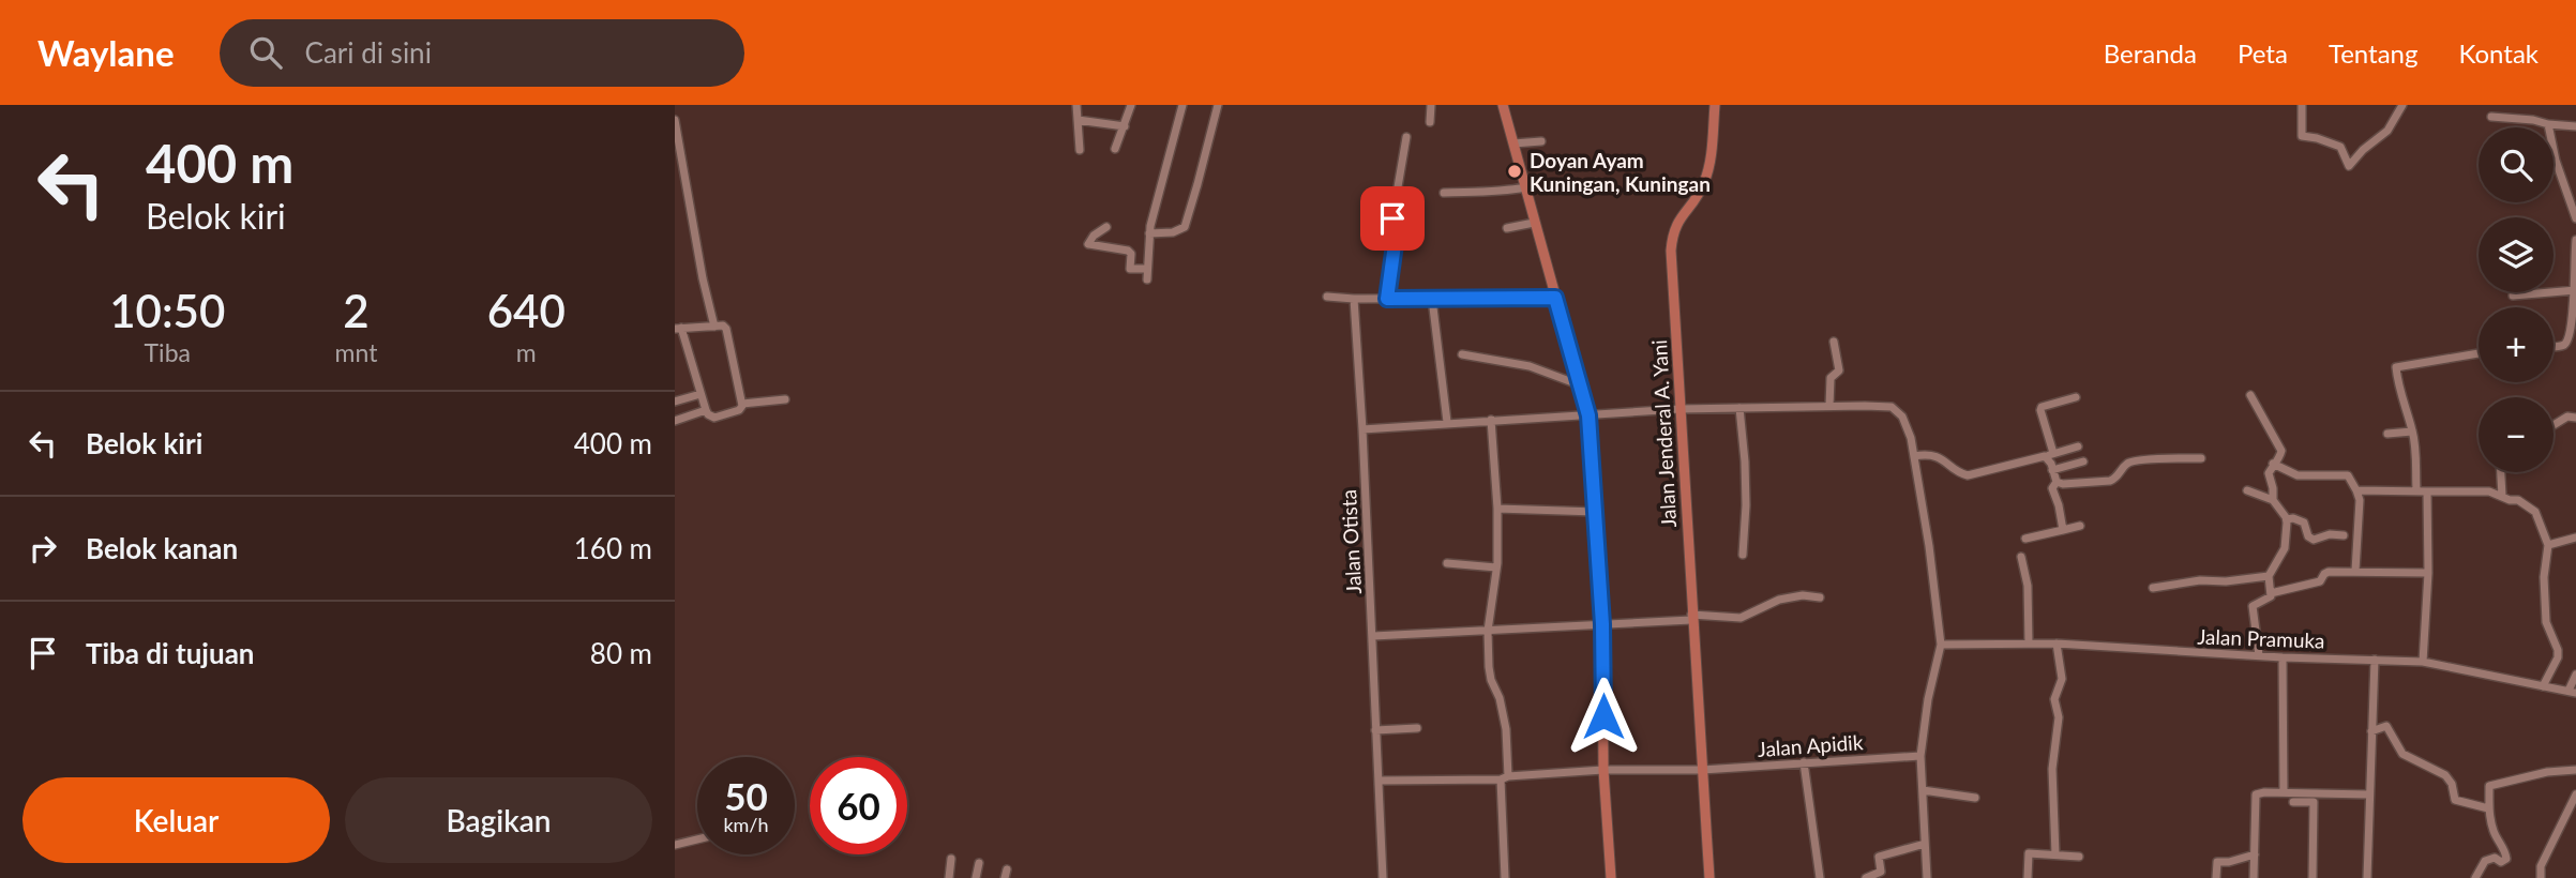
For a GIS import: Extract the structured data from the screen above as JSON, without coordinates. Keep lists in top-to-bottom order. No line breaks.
{"streets":{"main road":["Jalan Jenderal A. Yani"],"street":["Jalan Otista","Jalan Pramuka","Jalan Apidik"]},"crossings":[["Jalan Jenderal A. Yani","Jalan Apidik"],["Jalan Otista","Jalan Apidik"]],"places":["Doyan Ayam Kuningan, Kuningan"],"page":{"header":"Waylane","search":"Cari di sini","nav":["Beranda","Peta","Tentang","Kontak"],"turn":["400 m","Belok kiri"],"map_buttons":["+","−"],"eta":["10:50","Tiba","2","mnt","640","m"],"list":[{"name":"Belok kiri","value":"400 m"},{"name":"Belok kanan","value":"160 m"},{"name":"Tiba di tujuan","value":"80 m"}],"speed":"50 km/h","limit":"60","buttons":["Keluar","Bagikan"]}}
